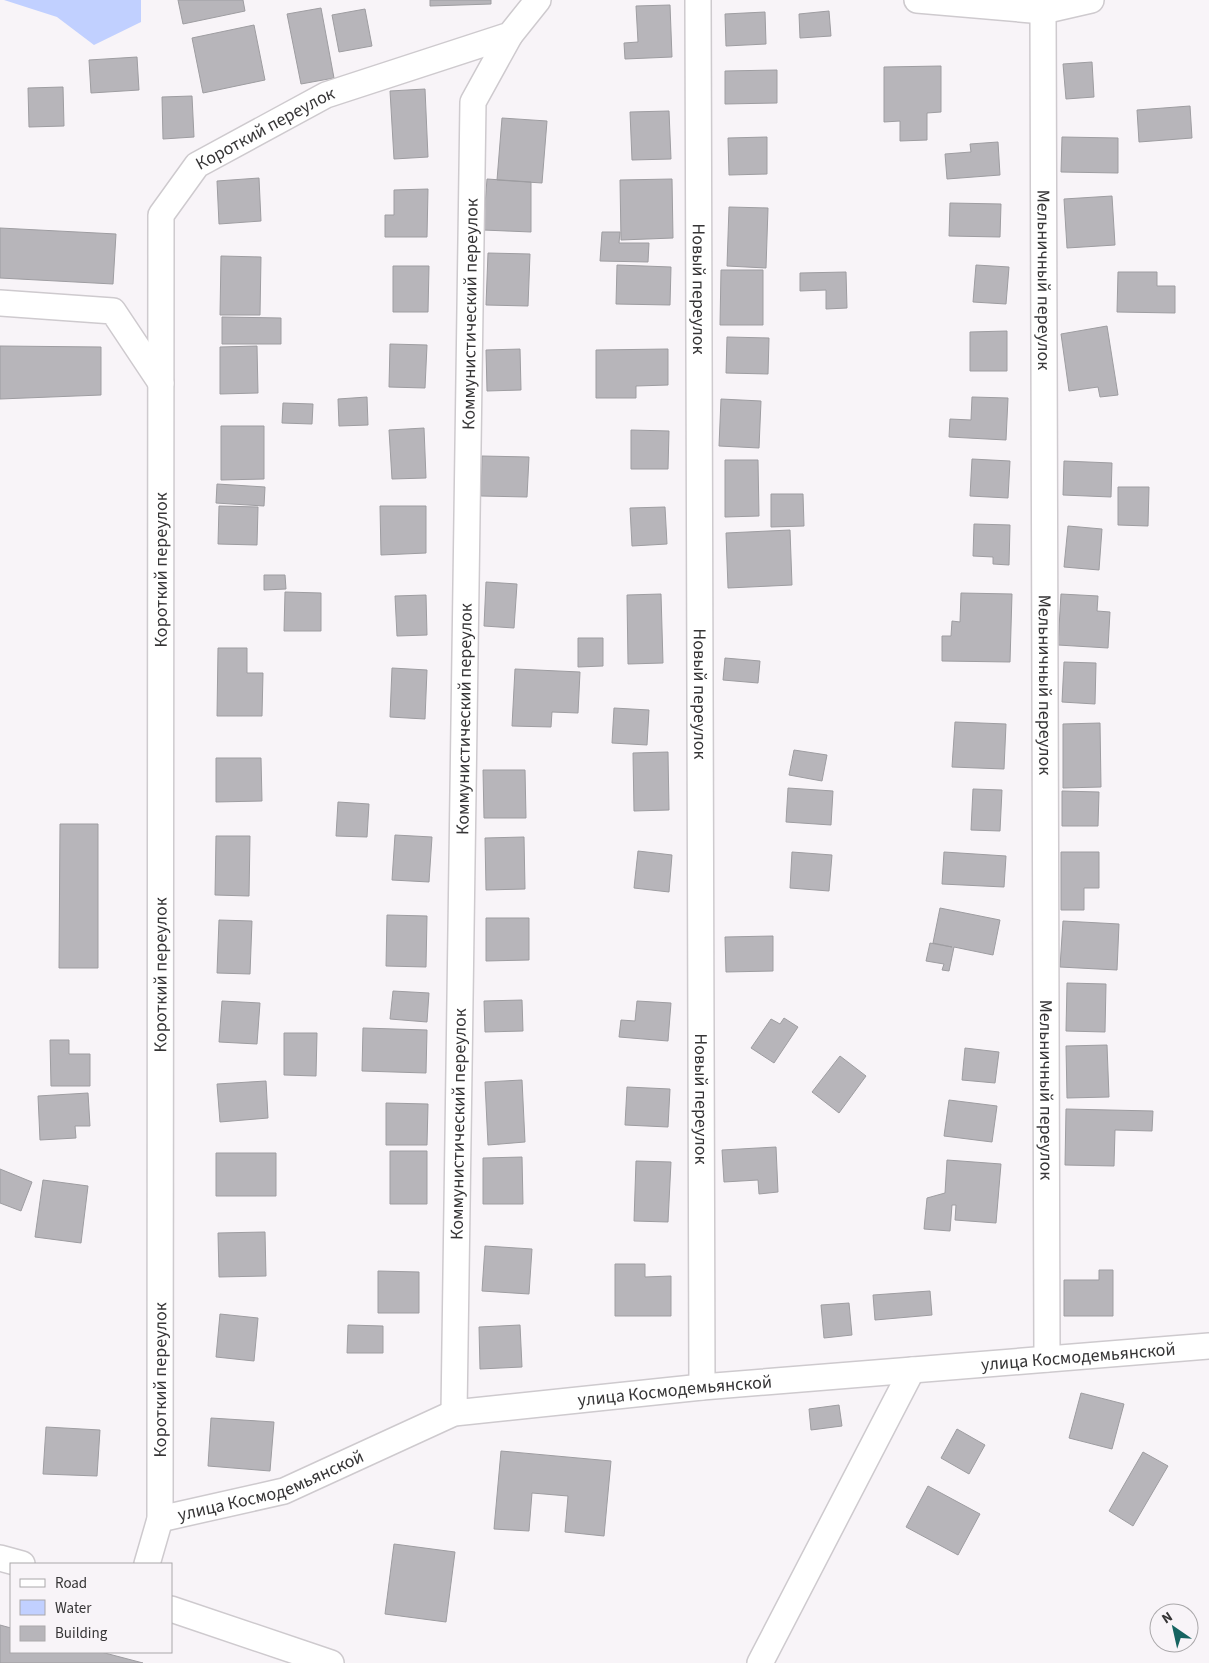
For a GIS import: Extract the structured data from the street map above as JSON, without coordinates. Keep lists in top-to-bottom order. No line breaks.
{"streets":{"street":["Короткий переулок","Мельничный переулок","Новый переулок","Коммунистический переулок","улица Космодемьянской"]},"crossings":[["Короткий переулок","Коммунистический переулок"],["Короткий переулок","улица Космодемьянской"],["Мельничный переулок","улица Космодемьянской"],["Новый переулок","улица Космодемьянской"],["Коммунистический переулок","улица Космодемьянской"]],"legend":["Road","Water","Building"],"north":"top left"}
